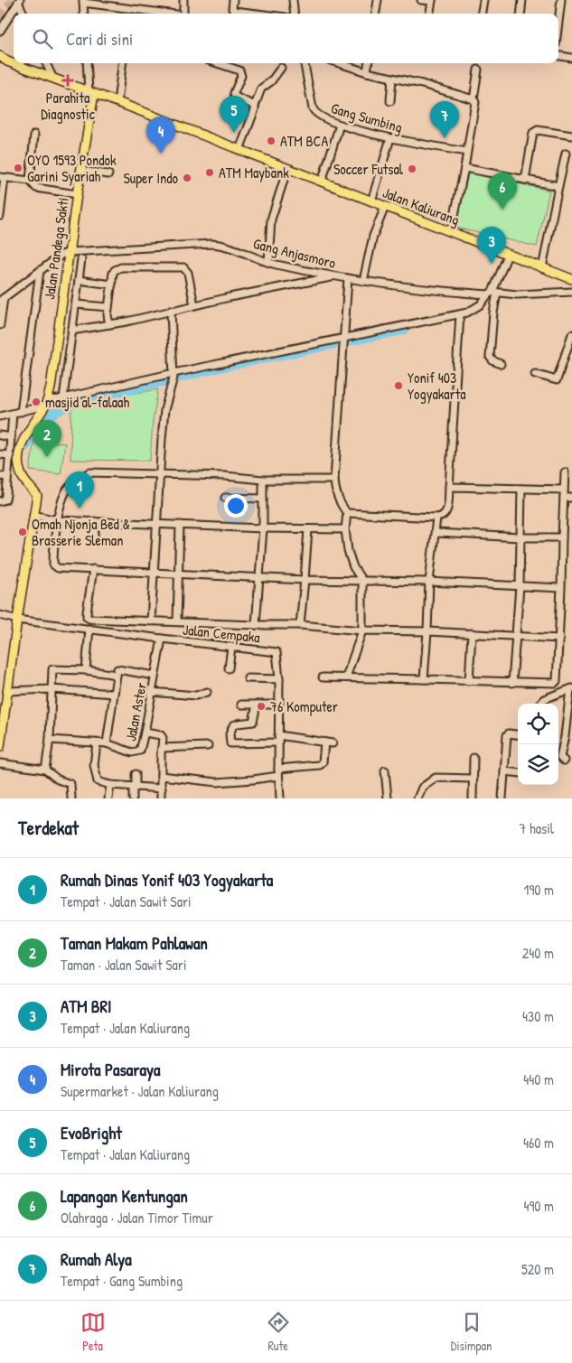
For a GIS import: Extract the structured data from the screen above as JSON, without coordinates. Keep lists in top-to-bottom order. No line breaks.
{"streets":{"main road":["Jalan Kaliurang","Jalan Pandega Sakti"],"street":["Gang Sumbing","Gang Anjasmoro","Jalan Cempaka","Jalan Aster"]},"crossings":[["Jalan Kaliurang","Jalan Pandega Sakti"],["Jalan Pandega Sakti","Gang Anjasmoro"],["Jalan Cempaka","Jalan Aster"]],"places":{"health":["Parahita Diagnostic"],"other":["ATM BCA","OYO 1593 Pondok Garini Syariah","Soccer Futsal","ATM Maybank","Super Indo","Yonif 403 Yogyakarta","masjid al-falaah","Omah Njonja Bed & Brasserie Sleman","76 Komputer"]},"page":{"search":"Cari di sini","pins":["5","7","4","6","3","2","1"],"heading":["Terdekat","7 hasil"],"list":[{"mark":"1","name":"Rumah Dinas Yonif 403 Yogyakarta","note":"Tempat · Jalan Sawit Sari","value":"190 m"},{"mark":"2","name":"Taman Makam Pahlawan","note":"Taman · Jalan Sawit Sari","value":"240 m"},{"mark":"3","name":"ATM BRI","note":"Tempat · Jalan Kaliurang","value":"430 m"},{"mark":"4","name":"Mirota Pasaraya","note":"Supermarket · Jalan Kaliurang","value":"440 m"},{"mark":"5","name":"EvoBright","note":"Tempat · Jalan Kaliurang","value":"460 m"},{"mark":"6","name":"Lapangan Kentungan","note":"Olahraga · Jalan Timor Timur","value":"490 m"},{"mark":"7","name":"Rumah Alya","note":"Tempat · Gang Sumbing","value":"520 m"}],"nav":["Peta","Rute","Disimpan"]}}
